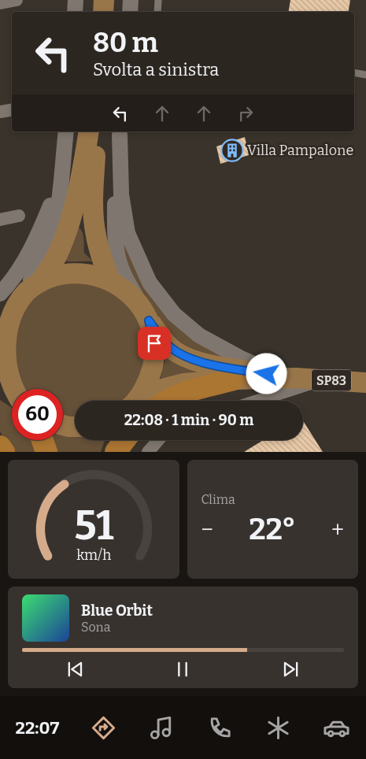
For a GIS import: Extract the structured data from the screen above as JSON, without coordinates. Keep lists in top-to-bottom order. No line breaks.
{"streets":{"main road":["SP83"]},"places":{"building":["Villa Pampalone"]},"page":{"turn":["80 m","Svolta a sinistra"],"limit":"60","trip":"22:08 · 1 min · 90 m","tile":"Clima","heat":["−","22°","+"],"song":["Blue Orbit","Sona"],"tabs":"22:07","gauge":["51","km/h"]}}
